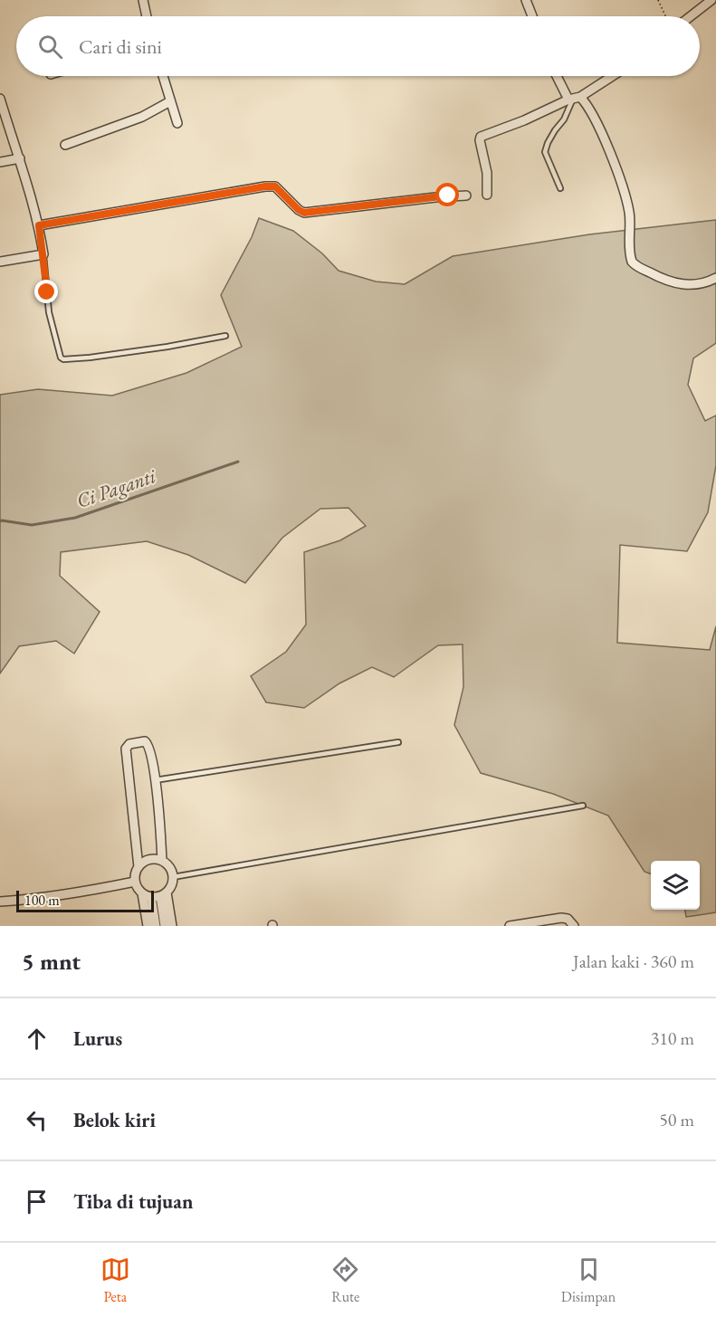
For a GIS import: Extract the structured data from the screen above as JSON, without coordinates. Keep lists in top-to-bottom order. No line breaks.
{"water":["Ci Paganti"],"scale_bar":"100 m","page":{"search":"Cari di sini","scale":"100 m","heading":["5 mnt","Jalan kaki · 360 m"],"list":[["Lurus","310 m"],["Belok kiri","50 m"],"Tiba di tujuan"],"nav":["Peta","Rute","Disimpan"]}}
